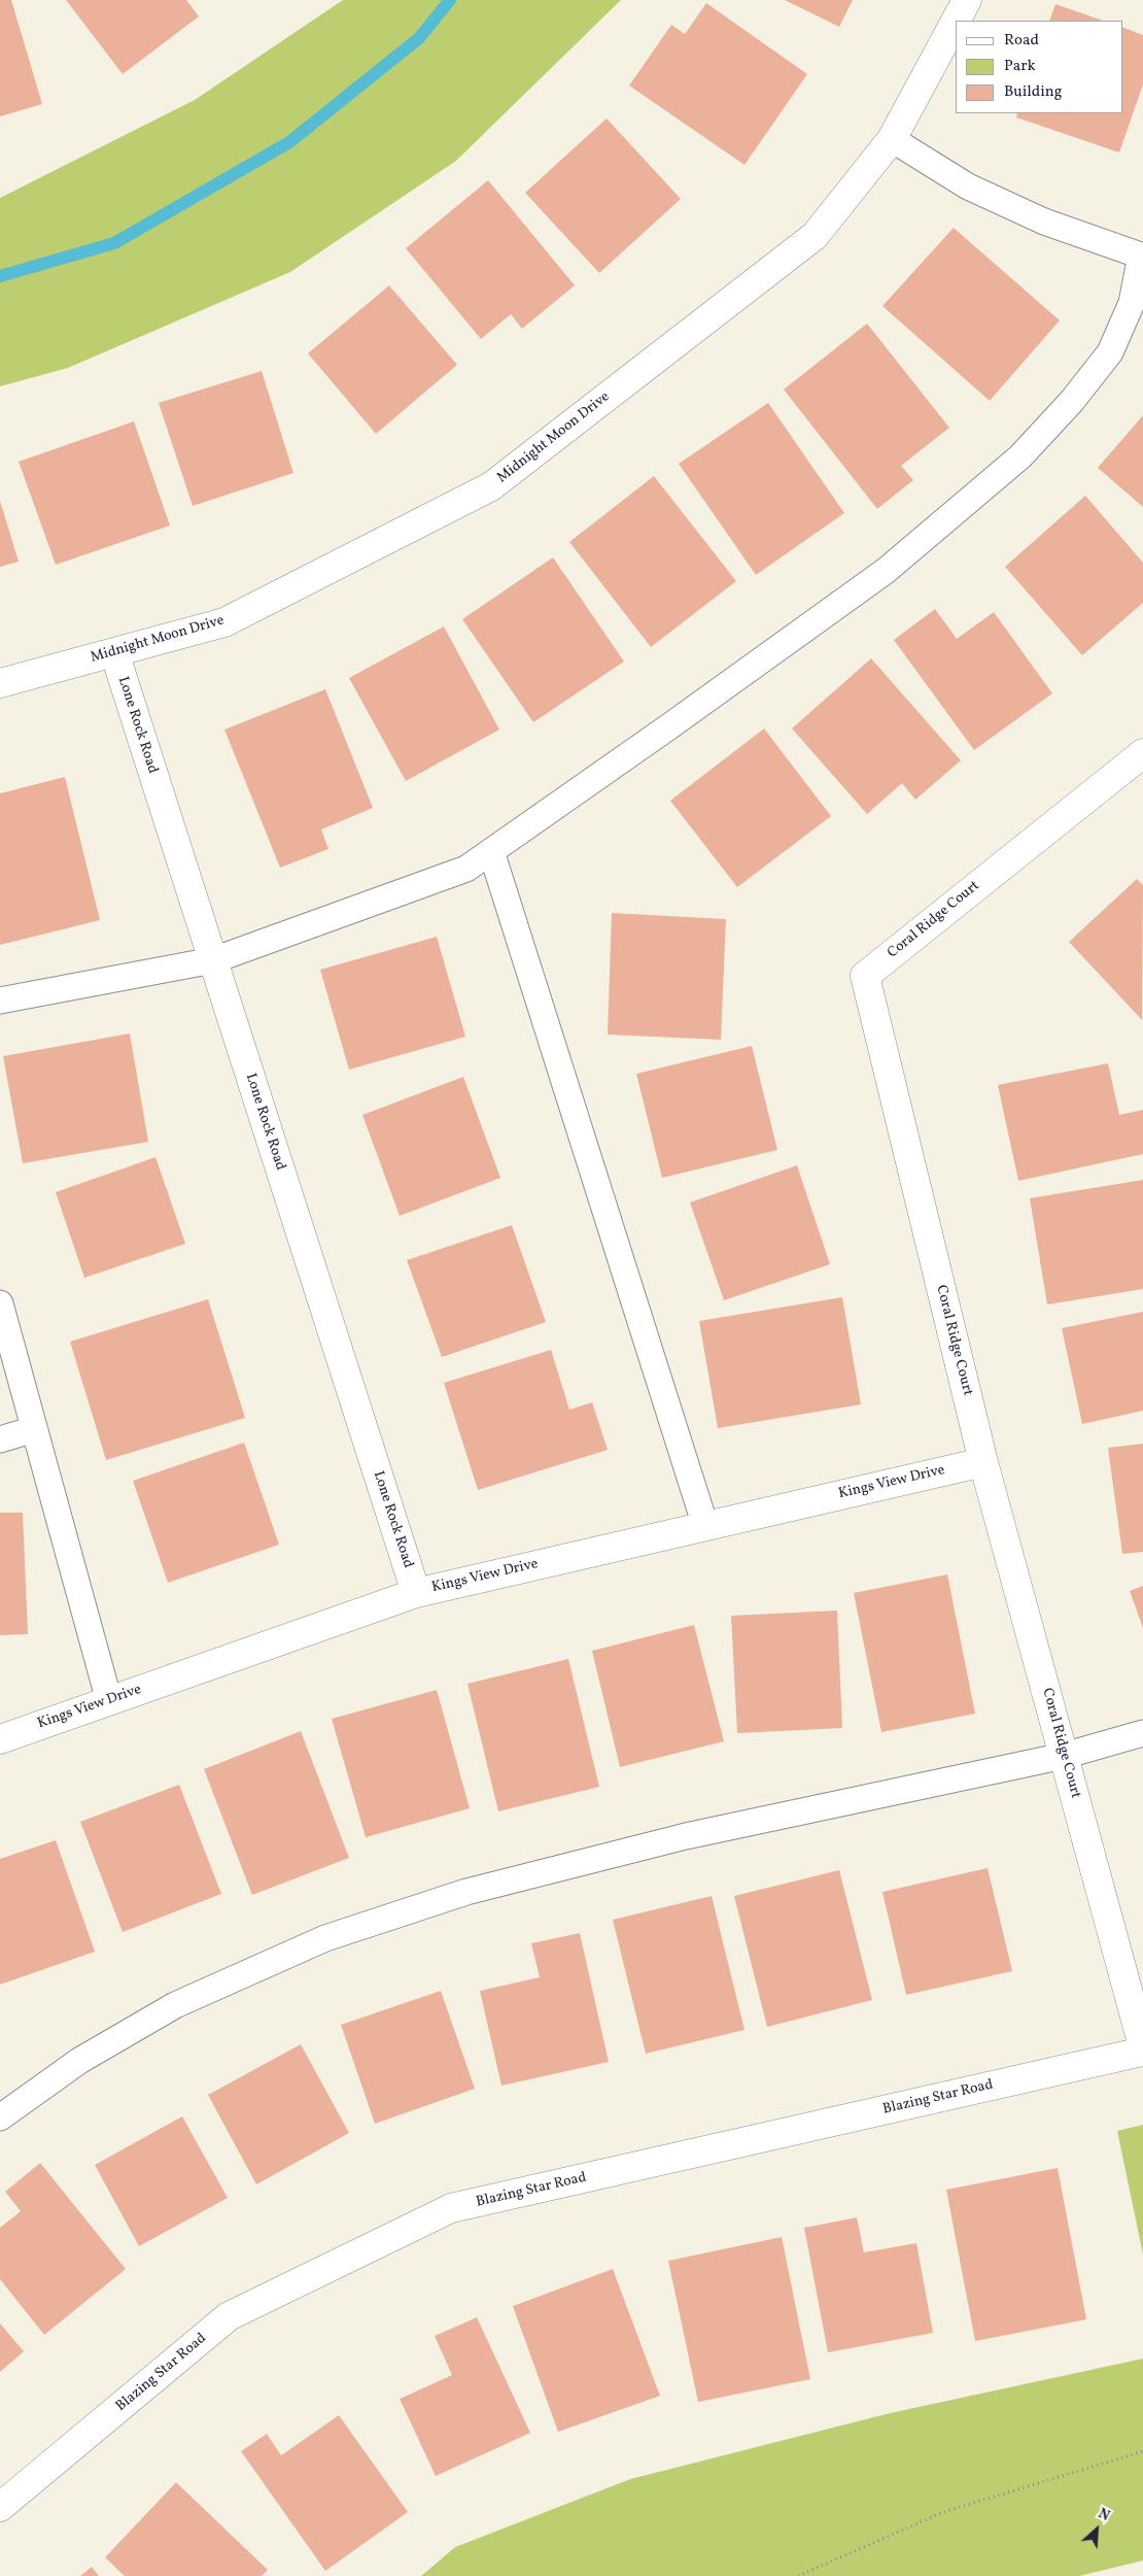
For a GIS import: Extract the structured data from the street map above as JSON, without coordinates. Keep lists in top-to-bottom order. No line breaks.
{"streets":{"street":["Midnight Moon Drive","Lone Rock Road","Coral Ridge Court","Kings View Drive","Blazing Star Road"]},"crossings":[["Midnight Moon Drive","Lone Rock Road"],["Lone Rock Road","Kings View Drive"],["Coral Ridge Court","Kings View Drive"]],"legend":["Road","Park","Building"],"north":"top right"}
